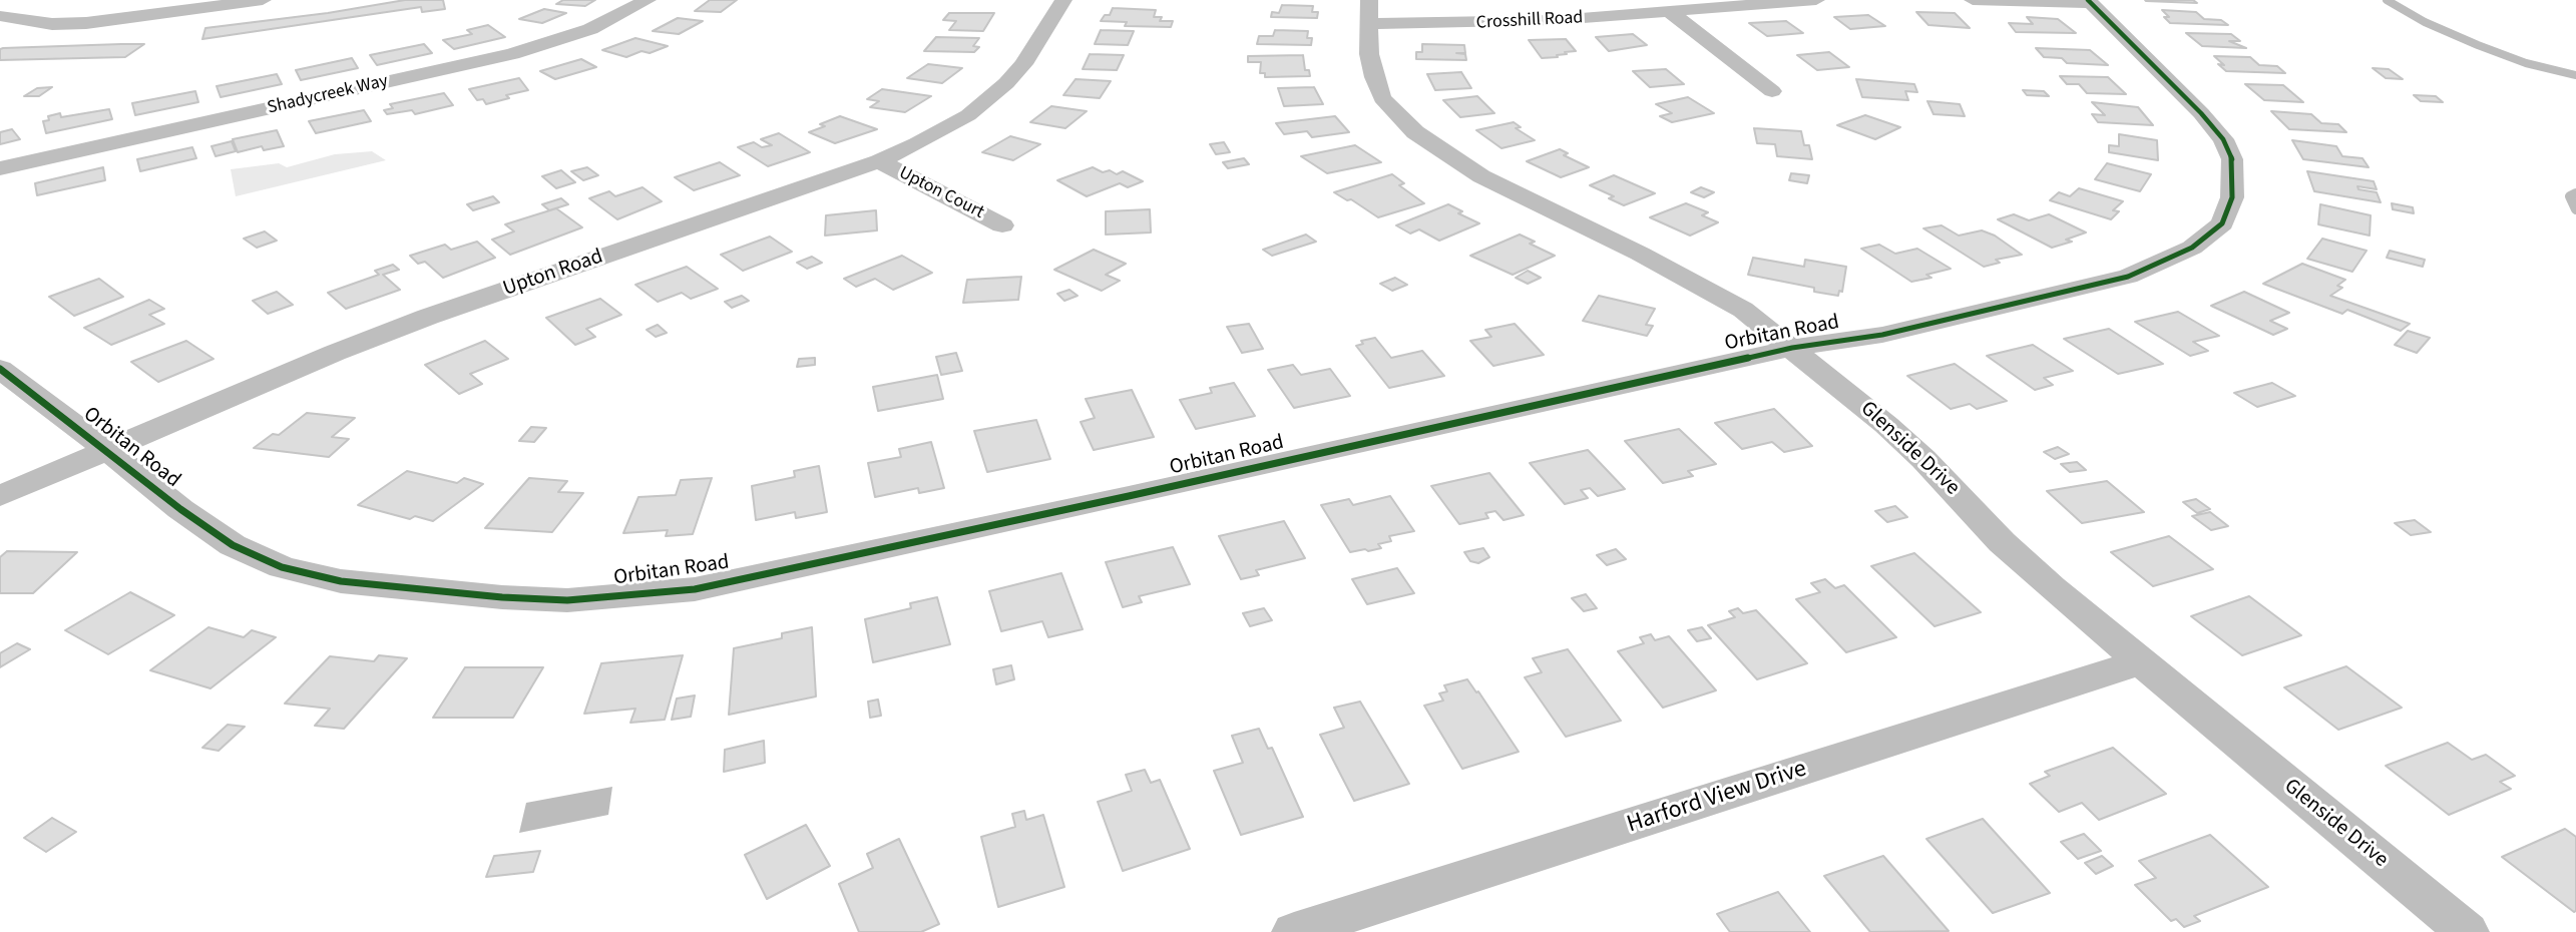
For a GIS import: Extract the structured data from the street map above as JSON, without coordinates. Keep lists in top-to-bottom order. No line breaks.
{"streets":{"street":["Crosshill Road","Shadycreek Way","Upton Court","Upton Road","Orbitan Road","Glenside Drive","Harford View Drive"]},"crossings":[["Crosshill Road","Glenside Drive"],["Upton Court","Upton Road"],["Upton Road","Orbitan Road"],["Orbitan Road","Glenside Drive"],["Glenside Drive","Harford View Drive"]]}
